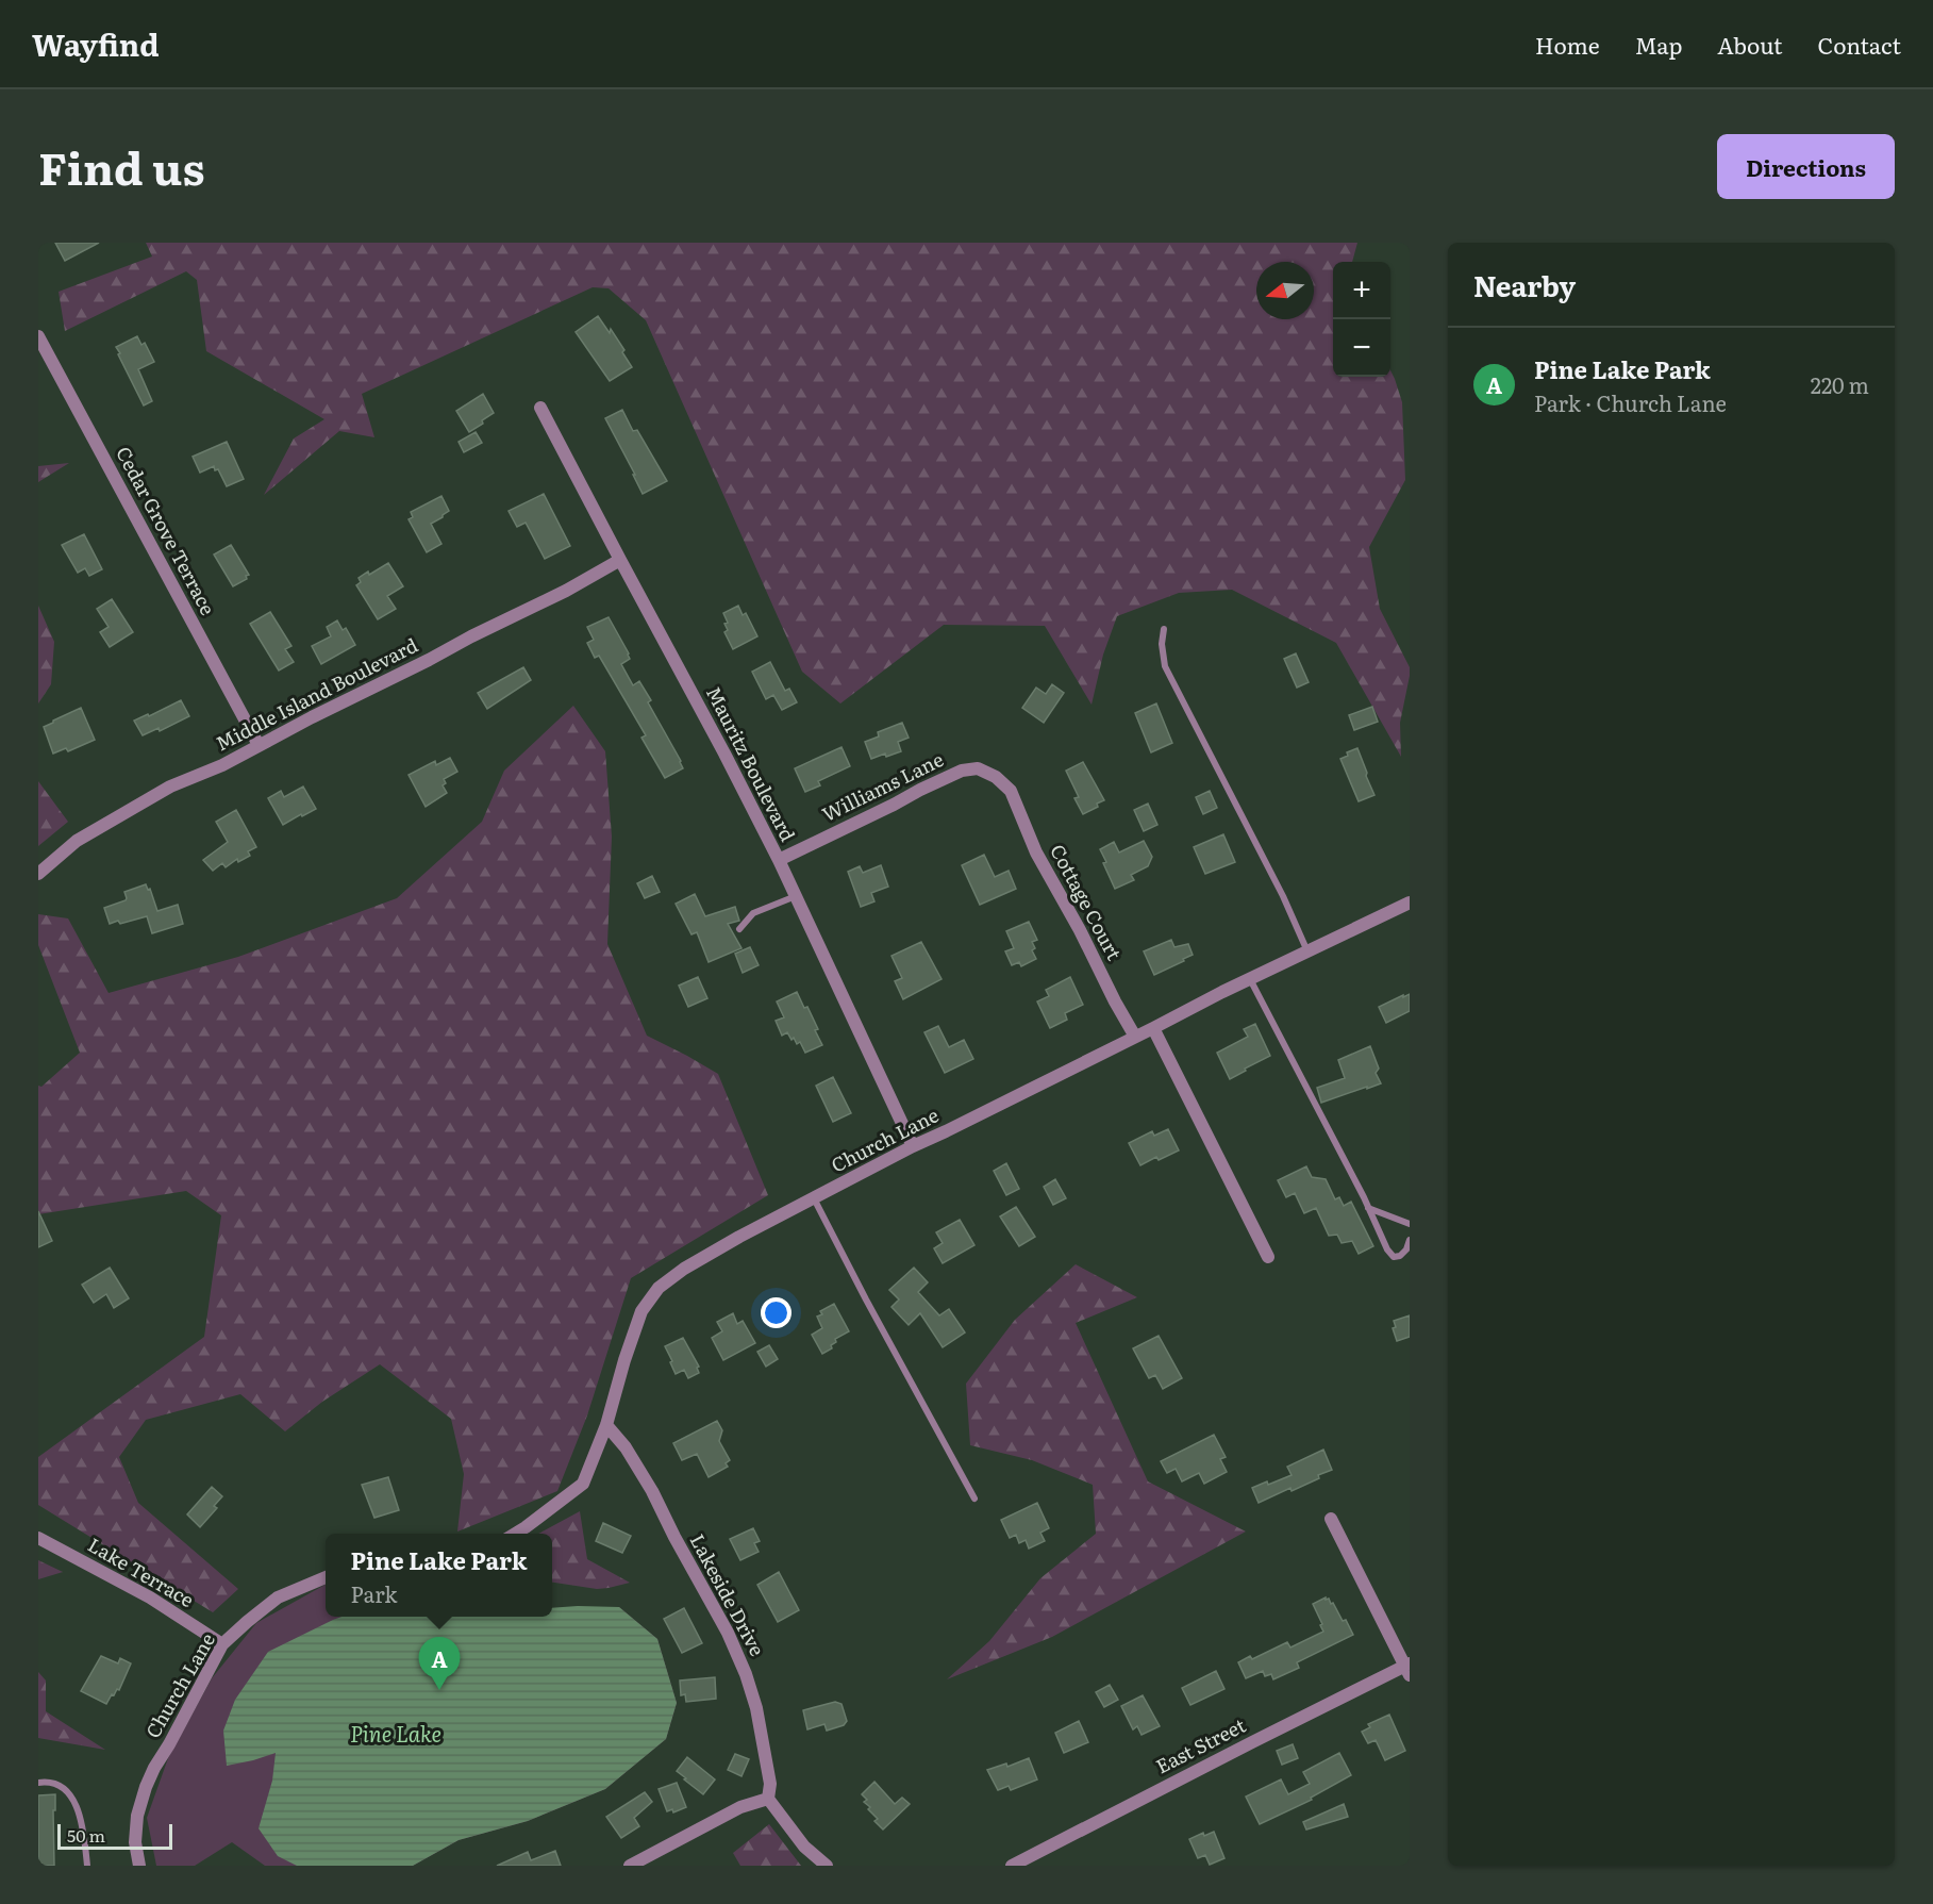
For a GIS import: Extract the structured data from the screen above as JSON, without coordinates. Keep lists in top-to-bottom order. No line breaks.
{"streets":{"street":["Cedar Grove Terrace","Middle Island Boulevard","Mauritz Boulevard","Williams Lane","Cottage Court","Church Lane","Lake Terrace","Lakeside Drive","East Street"]},"crossings":[["Cedar Grove Terrace","Middle Island Boulevard"],["Middle Island Boulevard","Mauritz Boulevard"],["Mauritz Boulevard","Williams Lane"],["Mauritz Boulevard","Church Lane"],["Williams Lane","Cottage Court"],["Cottage Court","Church Lane"],["Church Lane","Lake Terrace"],["Church Lane","Lakeside Drive"]],"water":["Pine Lake"],"scale_bar":"50 m","north":"left","page":{"header":"Wayfind","nav":["Home","Map","About","Contact"],"title":"Find us","buttons":"Directions","heading":"Nearby","map_buttons":["+","−"],"list":[{"mark":"A","name":"Pine Lake Park","note":"Park · Church Lane","value":"220 m"}],"popup":["Pine Lake Park","Park"],"pins":"A","scale":"50 m"}}
